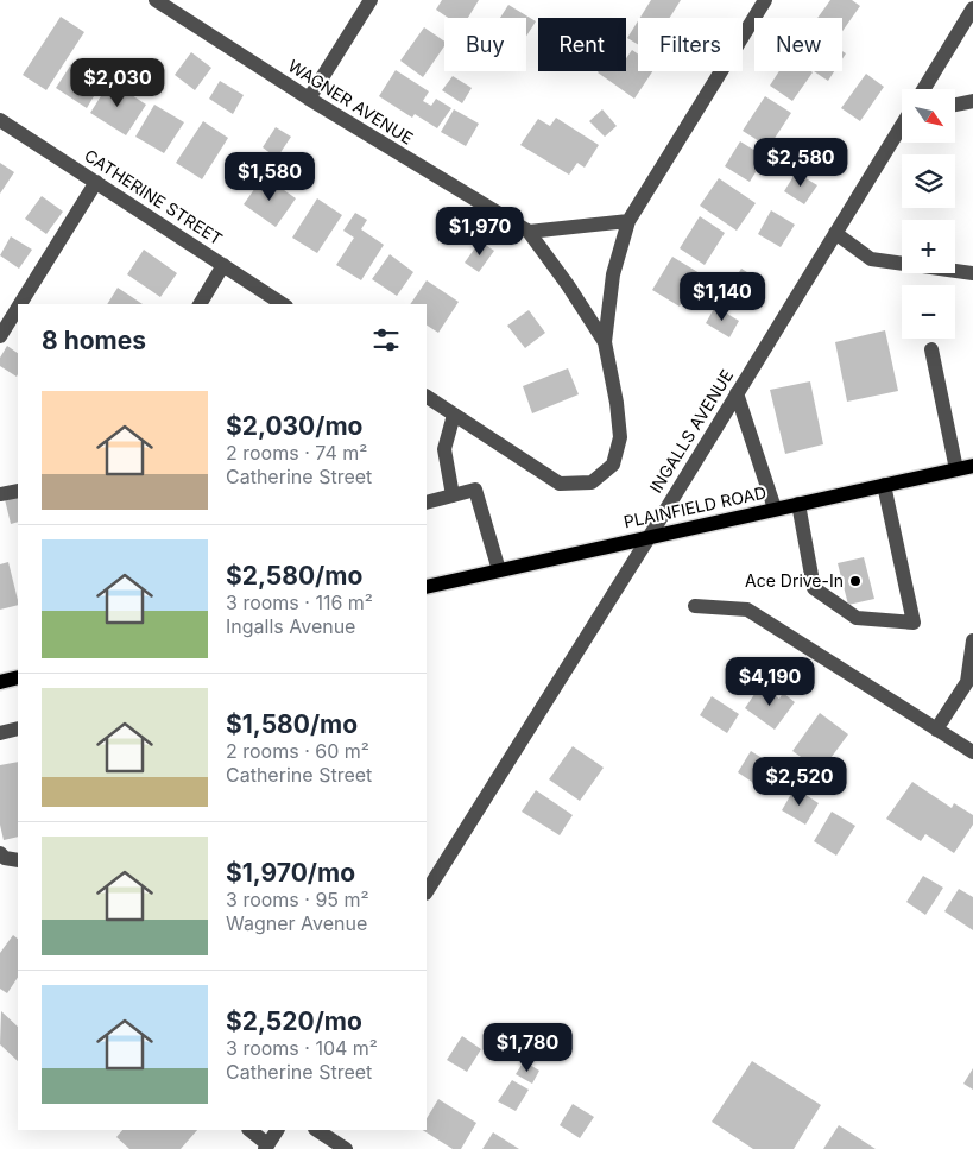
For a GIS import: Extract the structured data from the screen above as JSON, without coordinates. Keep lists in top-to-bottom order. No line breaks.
{"streets":{"main road":["PLAINFIELD ROAD"],"street":["WAGNER AVENUE","CATHERINE STREET","INGALLS AVENUE"]},"crossings":[["INGALLS AVENUE","PLAINFIELD ROAD"]],"places":["Ace Drive-In"],"north":"bottom right","page":{"chip":["Buy","Rent","Filters","New"],"price":["$2,030","$2,580","$1,580","$1,970","$1,140","$4,190","$2,520","$1,780"],"map_buttons":["+","−"],"heading":"8 homes","list":[{"name":"$2,030/mo","note":"2 rooms · 74 m² · Catherine Street"},{"name":"$2,580/mo","note":"3 rooms · 116 m² · Ingalls Avenue"},{"name":"$1,580/mo","note":"2 rooms · 60 m² · Catherine Street"},{"name":"$1,970/mo","note":"3 rooms · 95 m² · Wagner Avenue"},{"name":"$2,520/mo","note":"3 rooms · 104 m² · Catherine Street"}]}}
